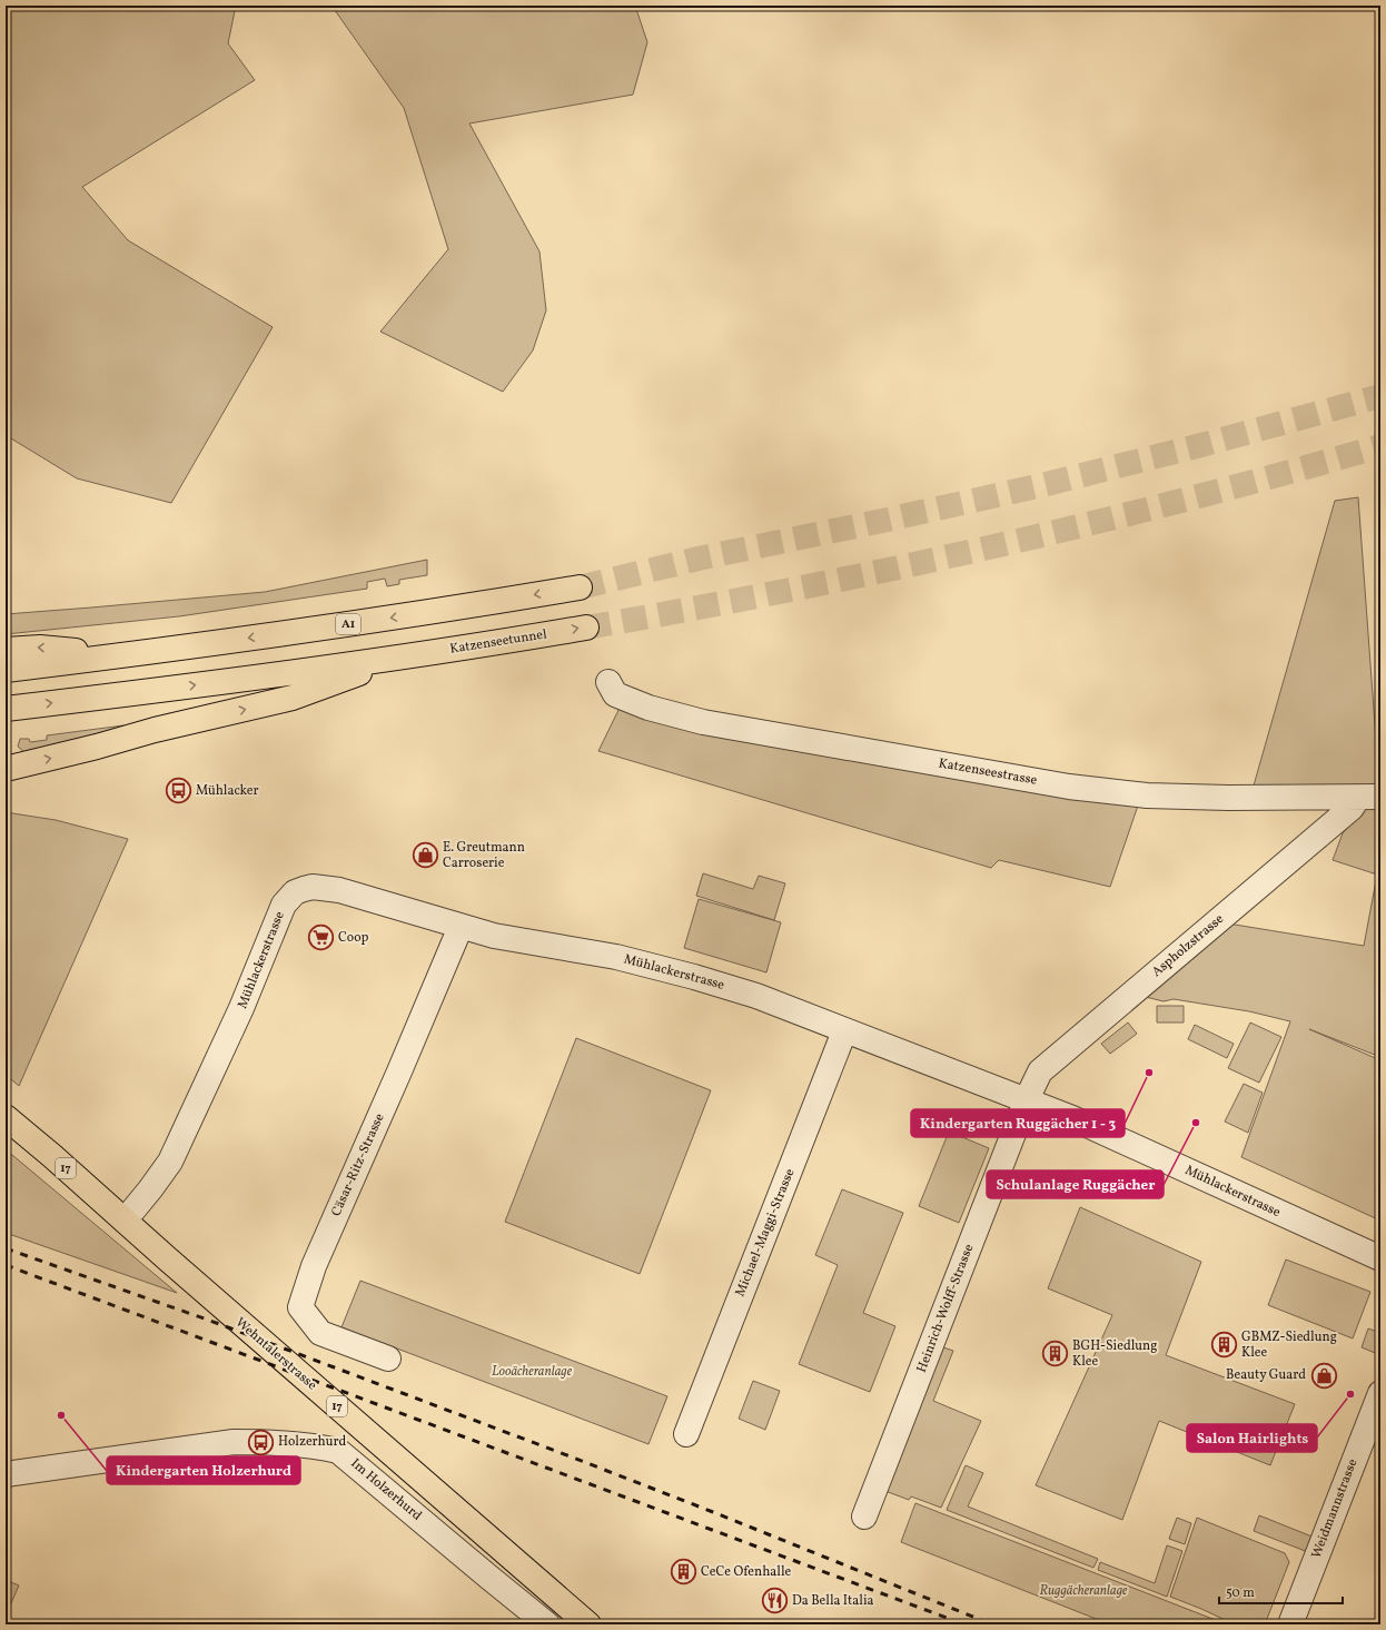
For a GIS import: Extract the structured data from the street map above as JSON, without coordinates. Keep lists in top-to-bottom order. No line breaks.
{"streets":{"main road":["A1","Katzenseetunnel","17","Wehntalerstrasse"],"street":["Katzenseestrasse","Aspholzstrasse","Mühlackerstrasse","Cäsar-Ritz-Strasse","Michael-Maggi-Strasse","Heinrich-Wolff-Strasse","Im Holzerhurd","Weidmannstrasse"]},"crossings":[["Katzenseestrasse","Aspholzstrasse"],["Aspholzstrasse","Mühlackerstrasse"],["Aspholzstrasse","Heinrich-Wolff-Strasse"],["Mühlackerstrasse","Cäsar-Ritz-Strasse"],["Mühlackerstrasse","Michael-Maggi-Strasse"],["Mühlackerstrasse","Heinrich-Wolff-Strasse"],["Mühlackerstrasse","Wehntalerstrasse"]],"parks":["Looächeranlage","Ruggächeranlage"],"places":{"bus stop":["Mühlacker","Holzerhurd"],"shop":["E. Greutmann Carroserie","Beauty Guard"],"supermarket":["Coop"],"other":["Kindergarten Ruggächer 1 - 3","Schulanlage Ruggächer","Salon Hairlights","Kindergarten Holzerhurd"],"building":["GBMZ-Siedlung Klee","BGH-Siedlung Klee","CeCe Ofenhalle"],"restaurant":["Da Bella Italia"]},"scale_bar":"50 m"}
